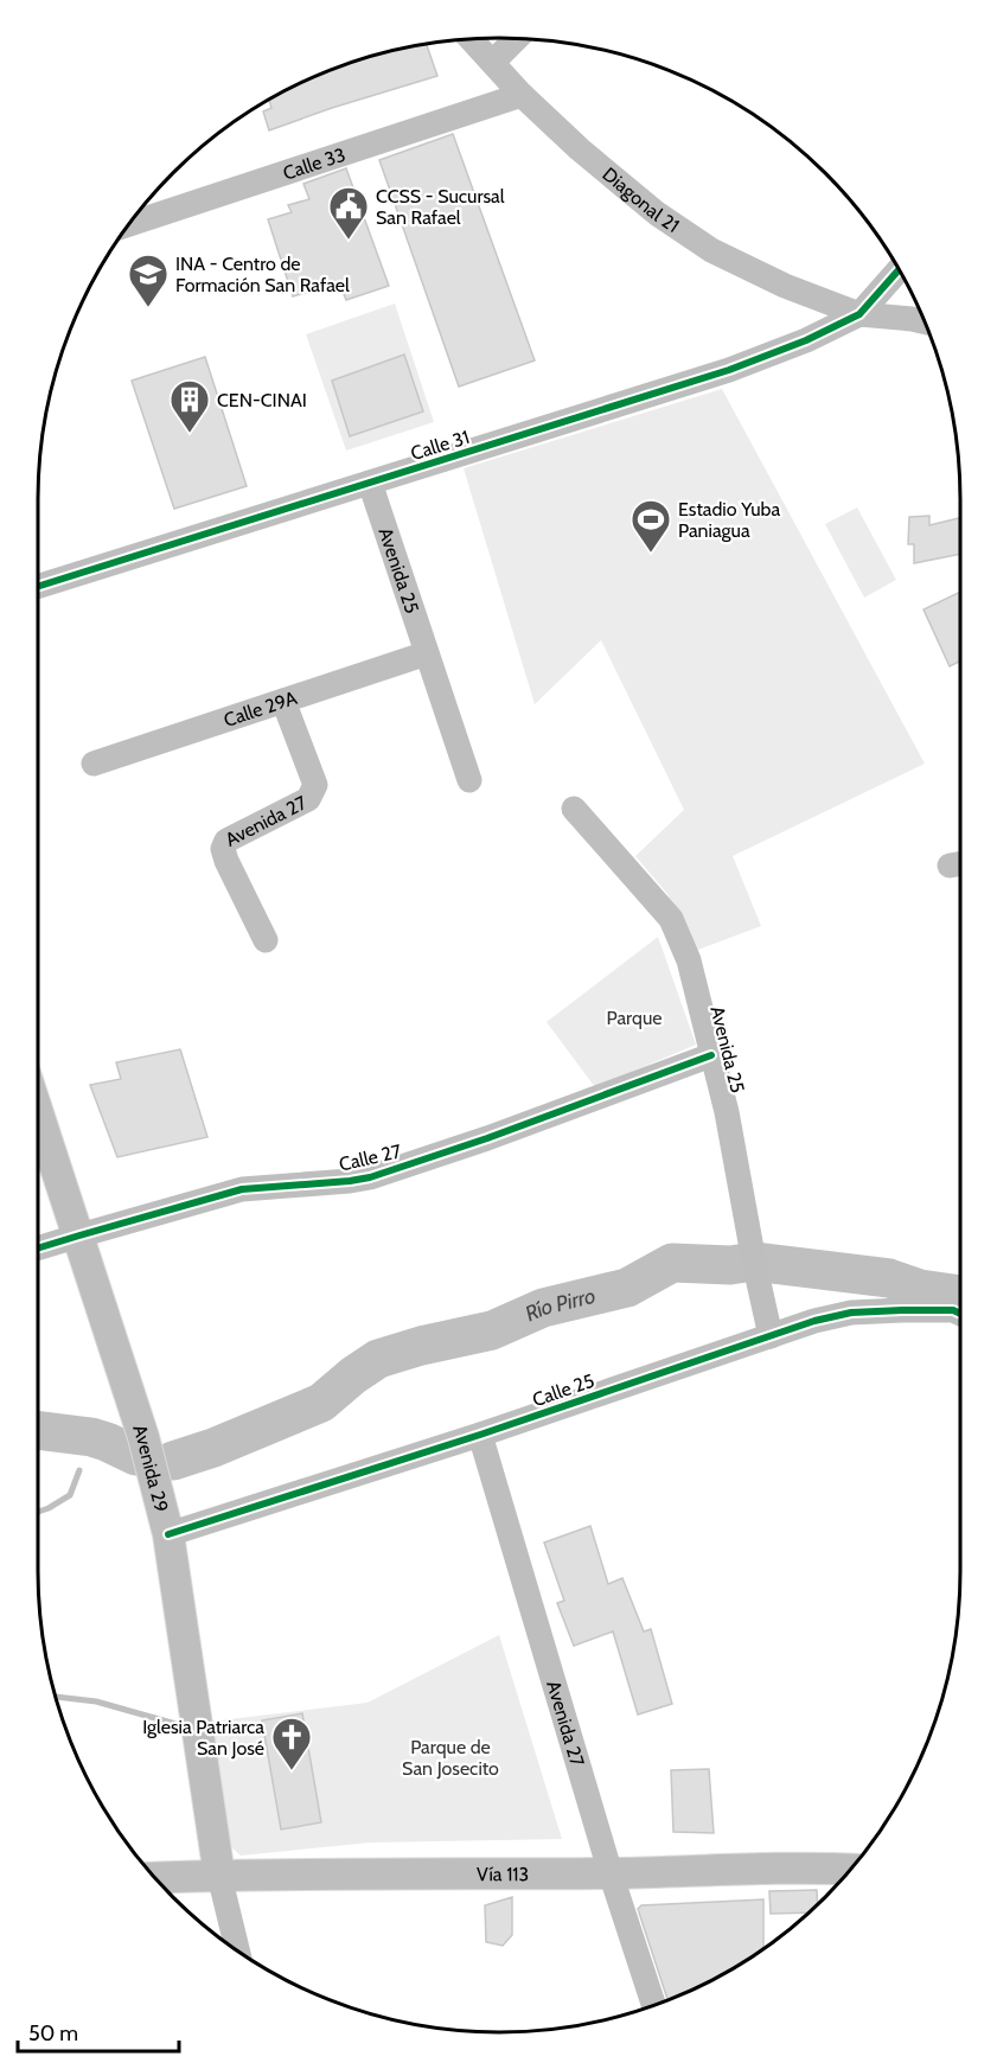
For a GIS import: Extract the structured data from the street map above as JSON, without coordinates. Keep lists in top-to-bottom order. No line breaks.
{"streets":{"main road":["Avenida 29","Vía 113"],"street":["Calle 33","Diagonal 21","Calle 31","Avenida 25","Calle 29A","Avenida 27","Calle 27","Calle 25"]},"crossings":[["Calle 33","Diagonal 21"],["Diagonal 21","Calle 31"],["Calle 31","Avenida 25"],["Avenida 25","Calle 29A"],["Avenida 25","Calle 27"],["Avenida 25","Calle 25"],["Calle 29A","Avenida 27"],["Avenida 27","Calle 25"],["Avenida 27","Vía 113"],["Calle 27","Avenida 29"],["Calle 25","Avenida 29"],["Avenida 29","Vía 113"]],"water":["Río Pirro"],"parks":["Parque","Parque de San Josecito"],"places":{"public building":["CCSS - Sucursal San Rafael"],"school or university":["INA - Centro de Formación San Rafael"],"building":["CEN-CINAI"],"sports":["Estadio Yuba Paniagua"],"church":["Iglesia Patriarca San José"]},"scale_bar":"50 m"}
